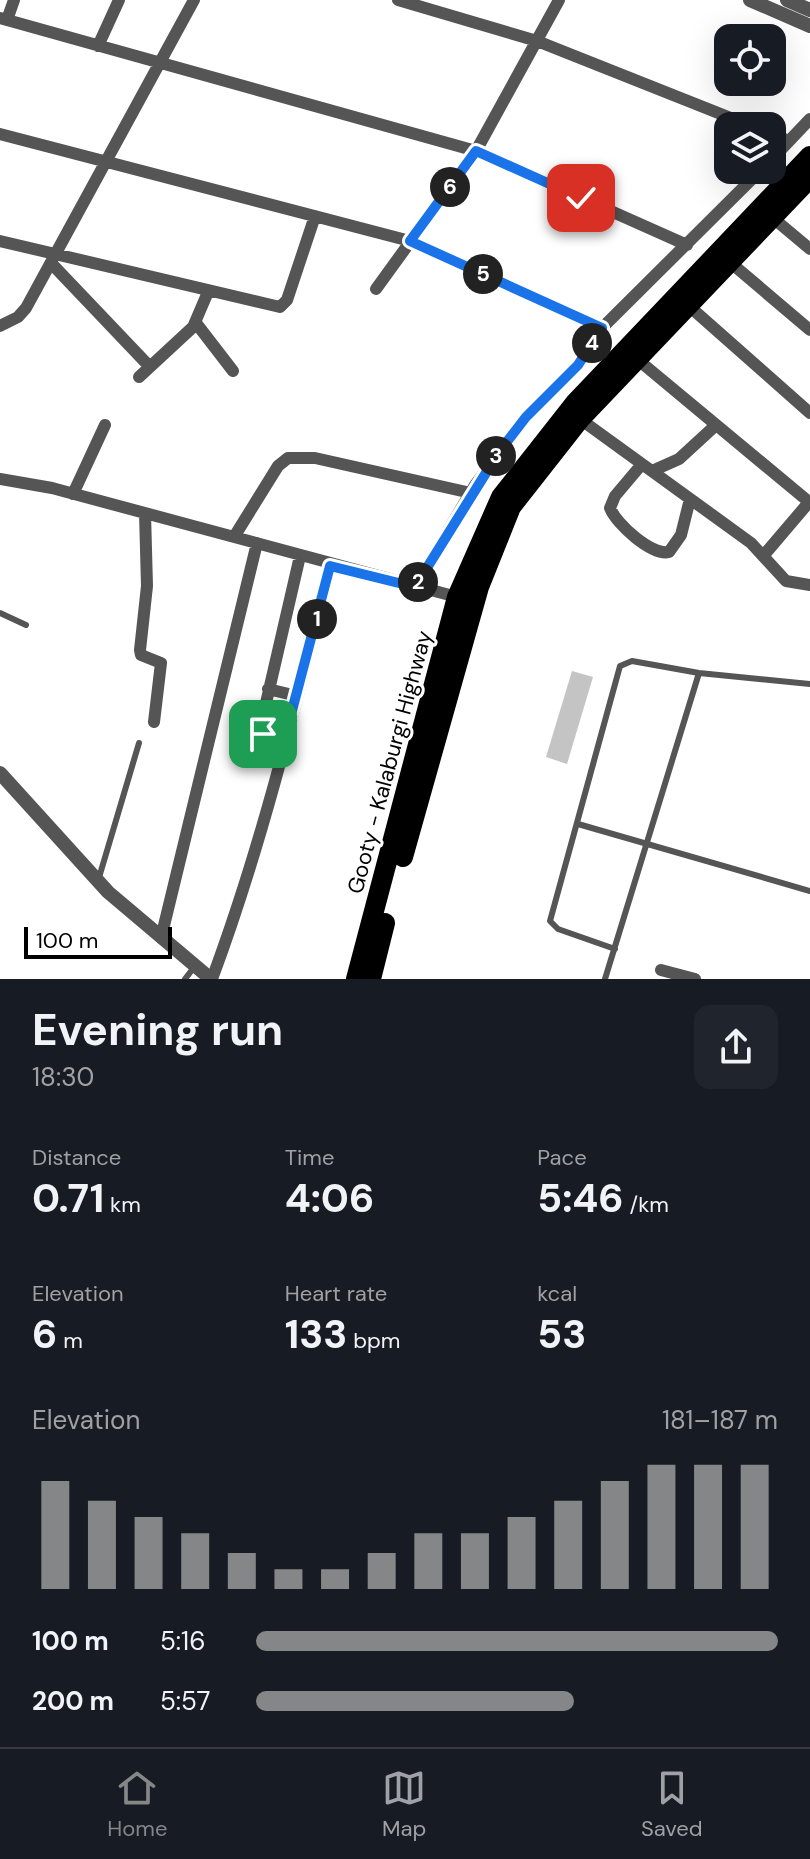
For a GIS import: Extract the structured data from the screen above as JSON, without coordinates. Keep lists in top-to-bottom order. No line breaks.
{"streets":{"highway":["Gooty - Kalaburgi Highway"]},"scale_bar":"100 m","page":{"pins":["6","5","4","3","2","1"],"scale":"100 m","heading":["Evening run","18:30"],"stats":[["Distance","0.71 km"],["Time","4:06"],["Pace","5:46 /km"],["Elevation","6 m"],["Heart rate","133 bpm"],["kcal","53"]],"chart":["Elevation","181–187 m"],"list":[{"name":"100 m","note":"5:16"},{"name":"200 m","note":"5:57"}],"tabs":["Home","Map","Saved"]}}
